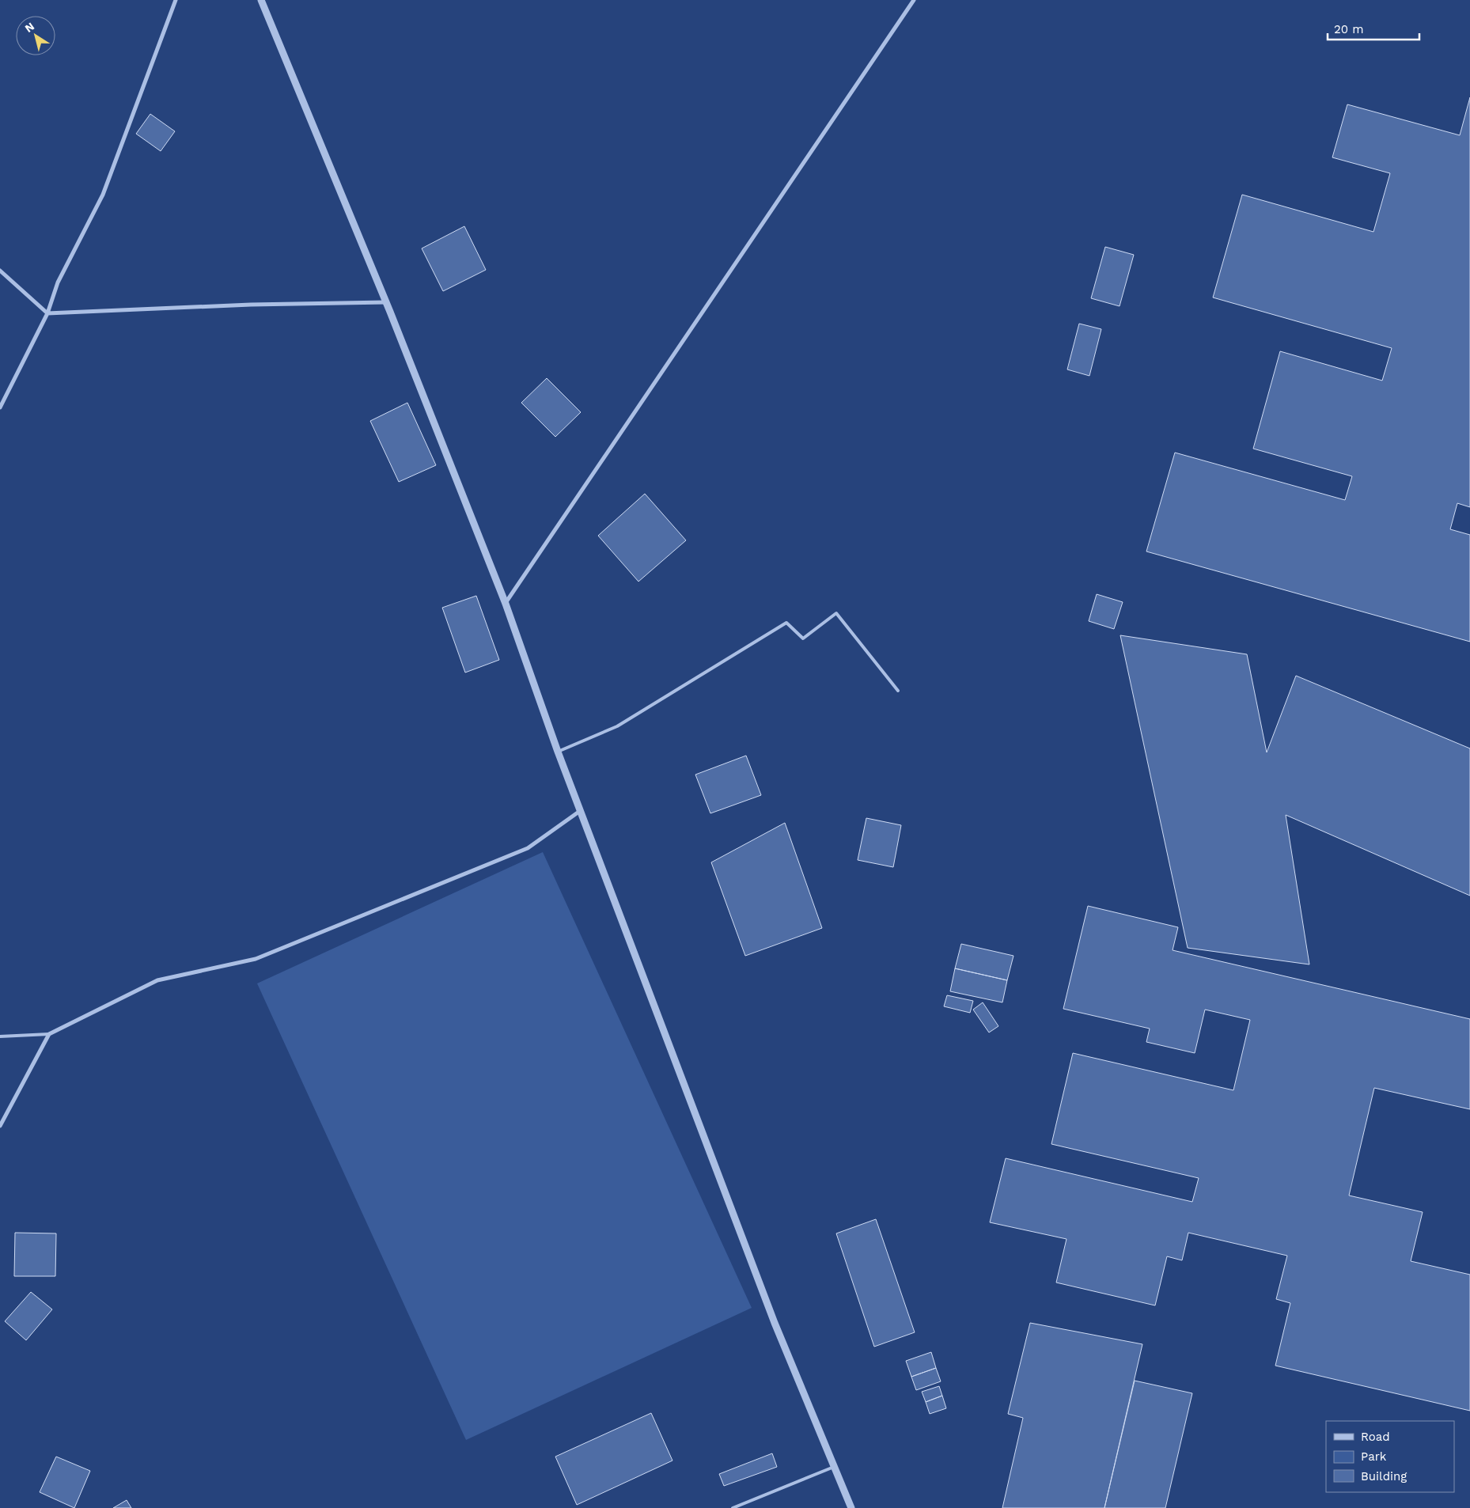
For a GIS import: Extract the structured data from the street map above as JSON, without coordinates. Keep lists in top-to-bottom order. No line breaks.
{"legend":["Road","Park","Building"],"scale_bar":"20 m","north":"top left"}
